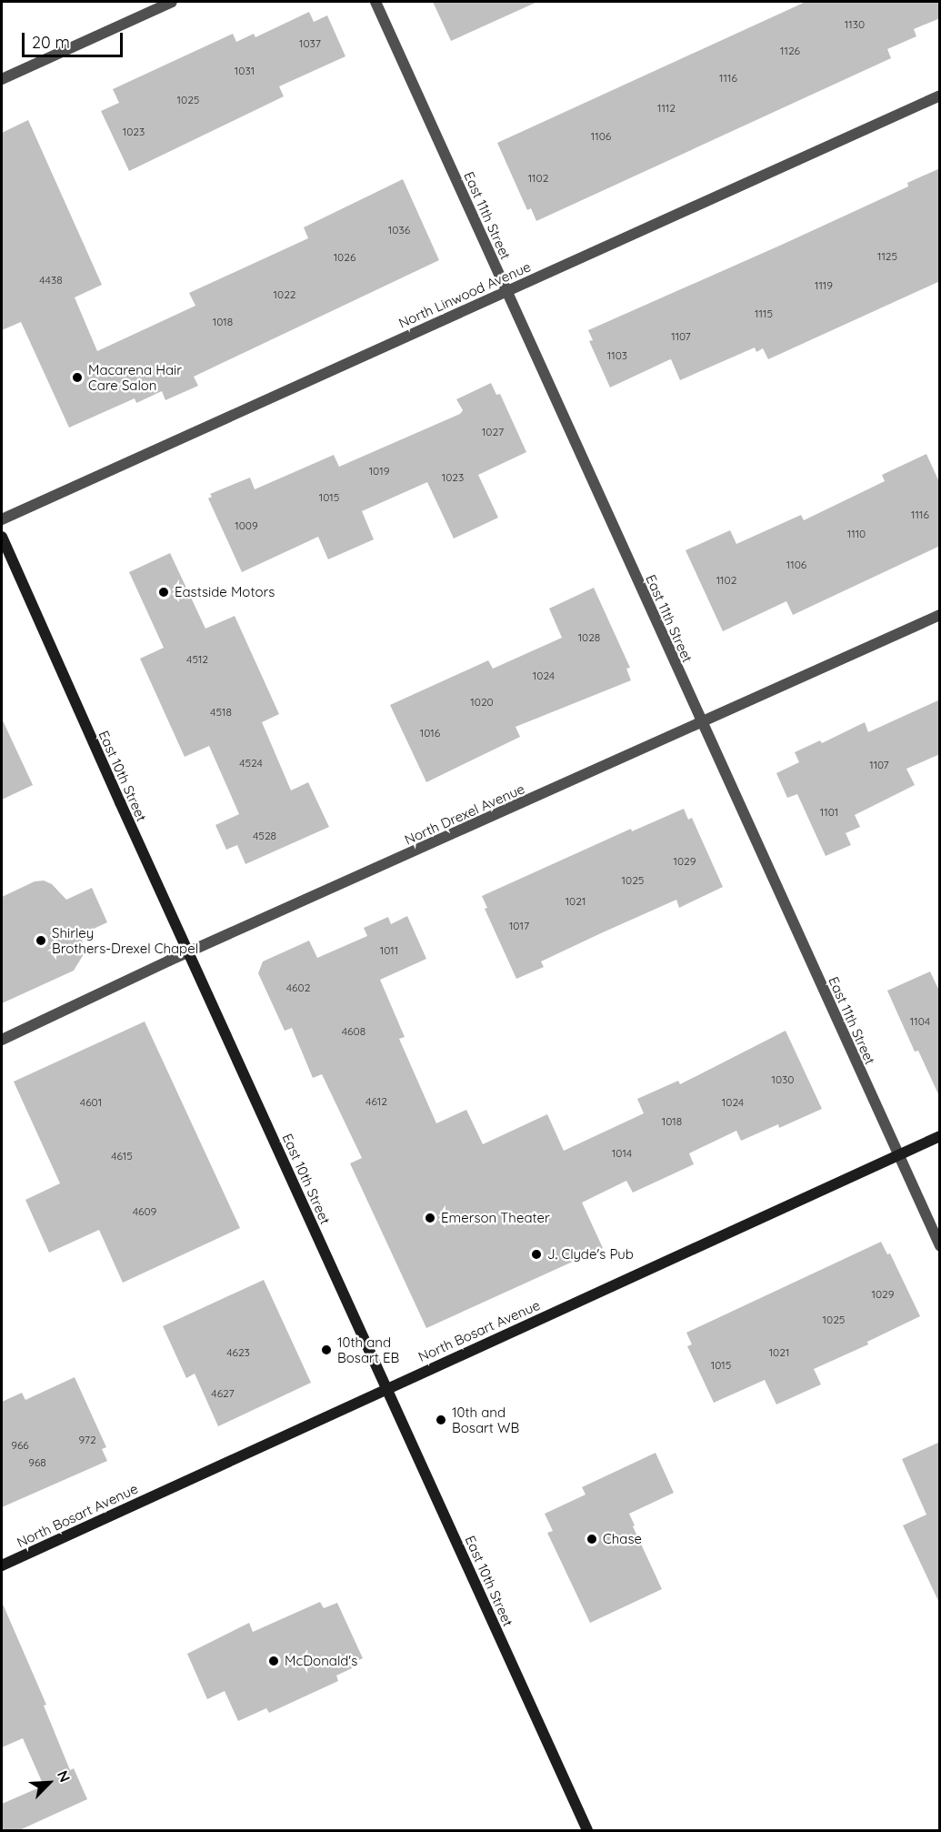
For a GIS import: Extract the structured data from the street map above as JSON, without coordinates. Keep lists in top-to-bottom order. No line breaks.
{"streets":{"main road":["East 10th Street","North Bosart Avenue"],"street":["East 11th Street","North Linwood Avenue","North Drexel Avenue"]},"crossings":[["East 11th Street","North Linwood Avenue"],["East 11th Street","North Drexel Avenue"],["East 11th Street","North Bosart Avenue"],["East 10th Street","North Drexel Avenue"],["East 10th Street","North Bosart Avenue"]],"places":["Macarena Hair Care Salon","Eastside Motors","Shirley Brothers-Drexel Chapel","Emerson Theater","J. Clyde's Pub","10th and Bosart EB","10th and Bosart WB","Chase","McDonald's"],"house_numbers":["1130","1037","1126","1031","1116","1025","1112","1023","1106","1102","1036","1125","1026","4438","1119","1022","1115","1018","1107","1103","1027","1019","1023","1015","1116","1009","1110","1106","1102","1028","4512","1024","1020","4518","1016","4524","1107","1101","4528","1029","1025","1021","1017","1011","4602","1104","4608","1030","4612","4601","1024","1018","1014","4615","4609","1029","1025","4623","1021","1015","4627","972","966","968"],"scale_bar":"20 m","north":"top right"}
